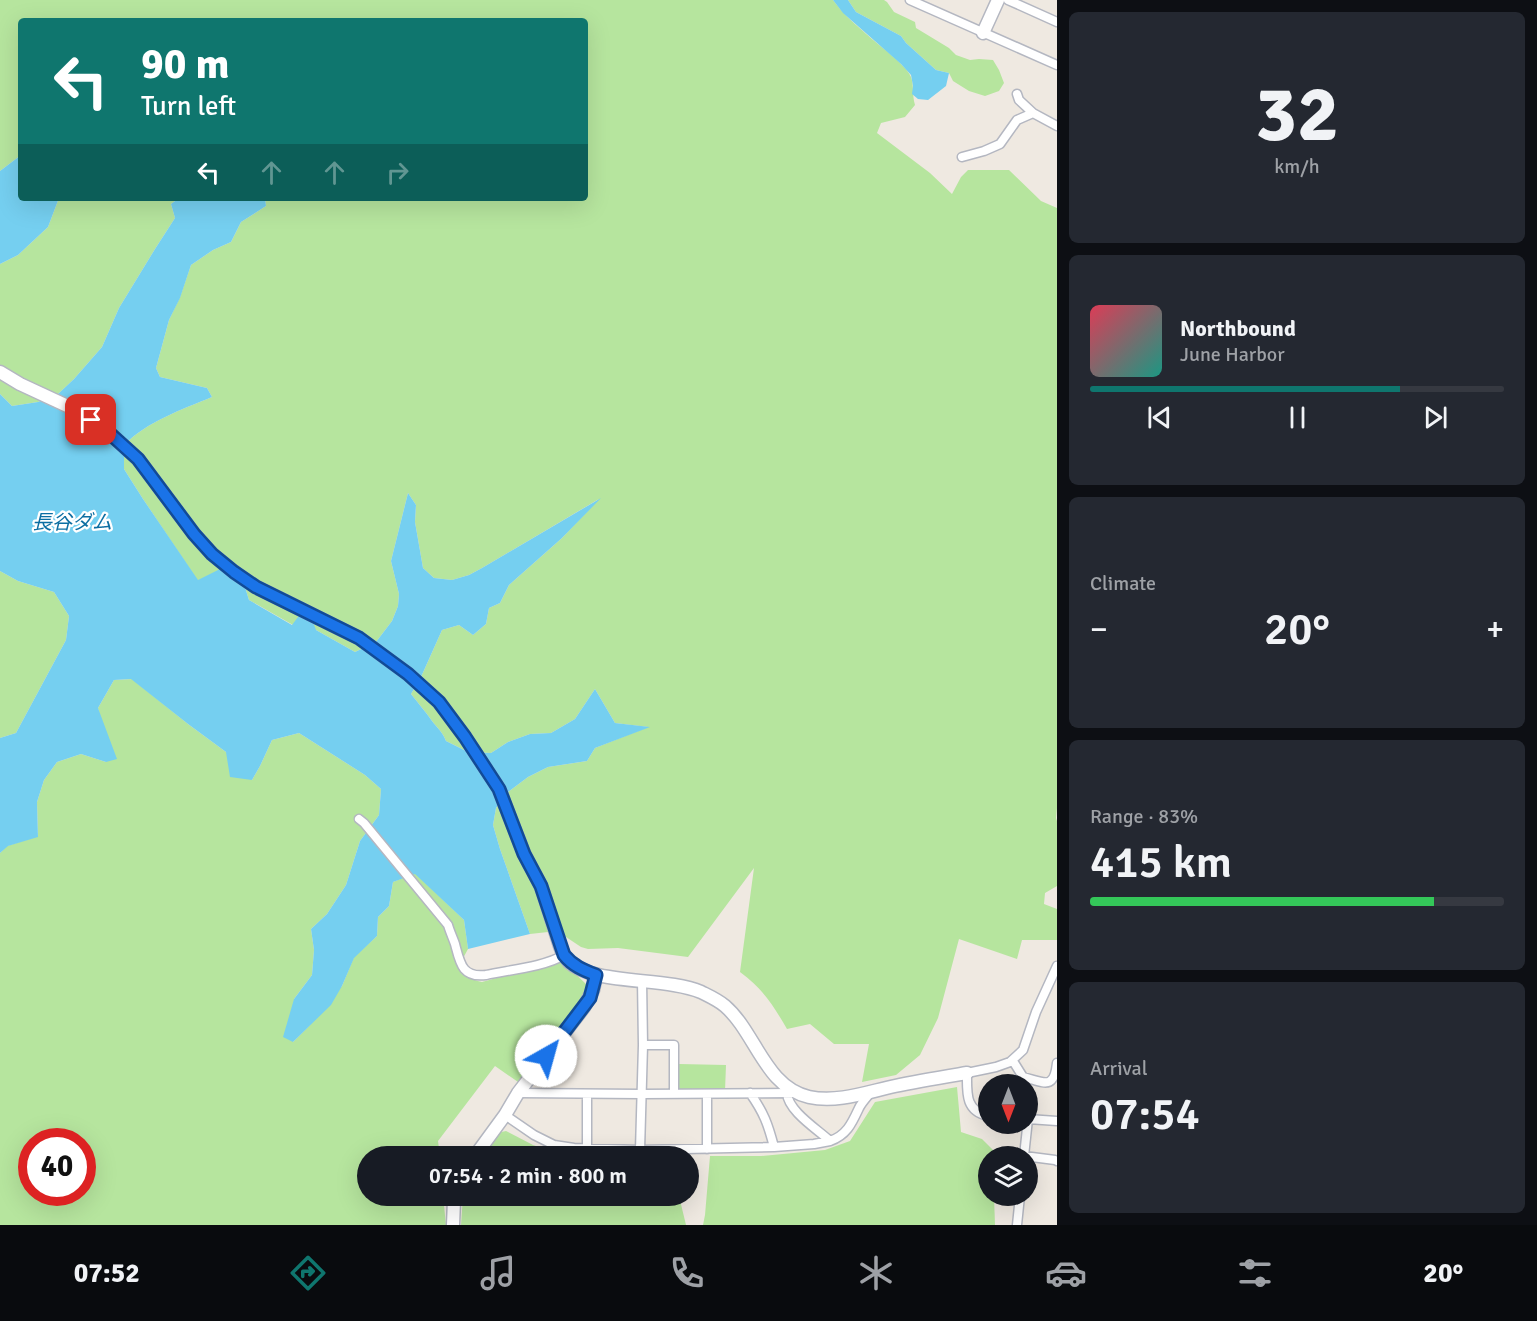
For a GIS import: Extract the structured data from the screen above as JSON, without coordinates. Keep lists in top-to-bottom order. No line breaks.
{"water":["長谷ダム"],"north":"bottom","page":{"tile":[["32","km/h"],"Climate",["Range · 83%","415 km"],["Arrival","07:54"]],"turn":["90 m","Turn left"],"song":["Northbound","June Harbor"],"heat":["−","20°","+"],"limit":"40","trip":"07:54 · 2 min · 800 m","tabs":["07:52","20°"]}}
